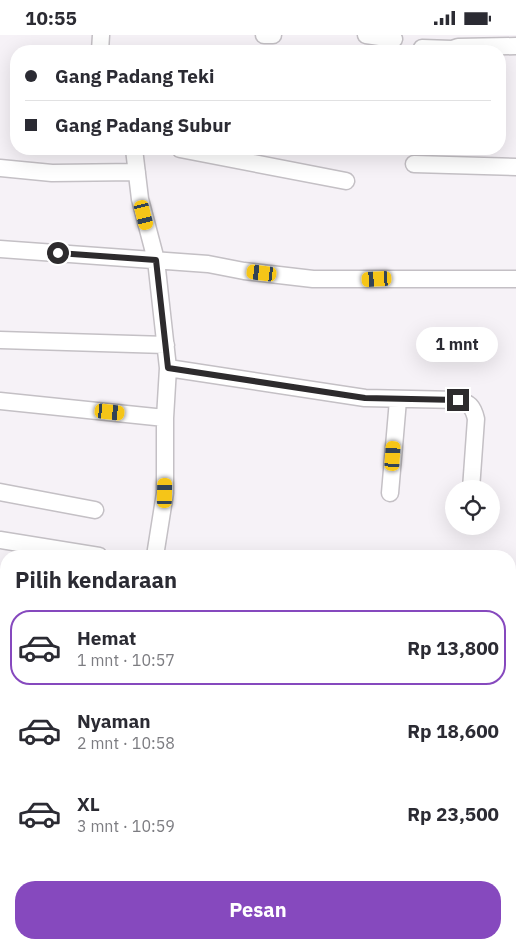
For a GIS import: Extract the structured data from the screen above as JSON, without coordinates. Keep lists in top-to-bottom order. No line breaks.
{"page":{"status":"10:55","banner":["Gang Padang Teki","Gang Padang Subur"],"bubble":"1 mnt","heading":"Pilih kendaraan","list":[{"name":"Hemat","note":"1 mnt · 10:57","value":"Rp 13,800"},{"name":"Nyaman","note":"2 mnt · 10:58","value":"Rp 18,600"},{"name":"XL","note":"3 mnt · 10:59","value":"Rp 23,500"}],"buttons":"Pesan"}}
